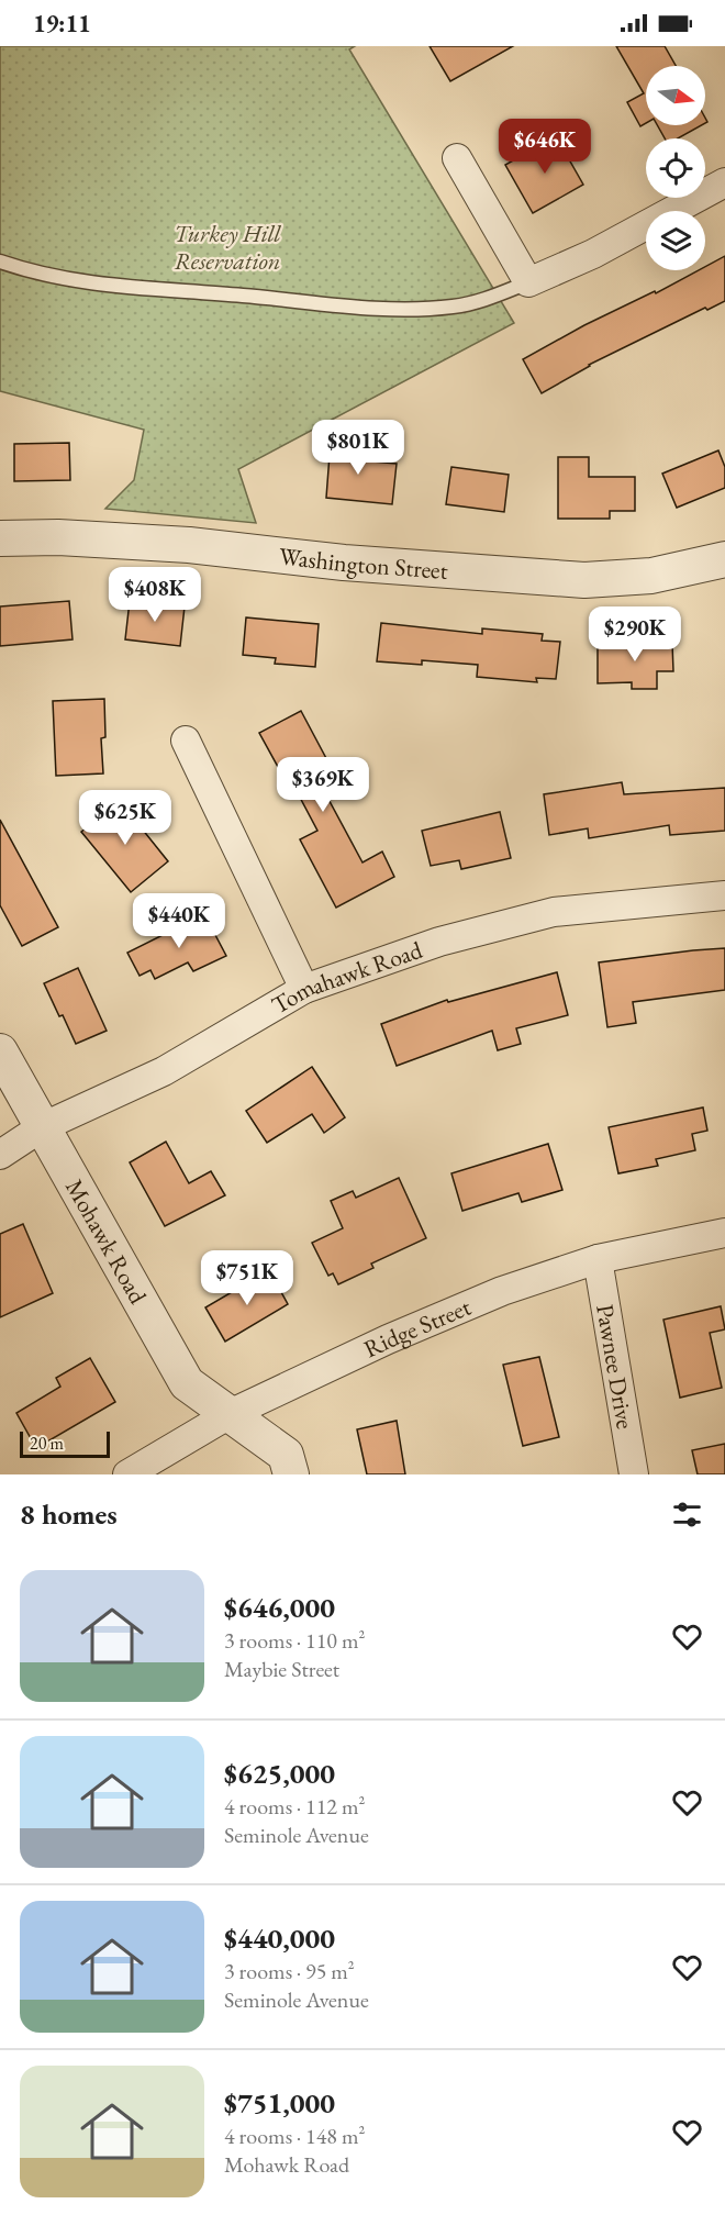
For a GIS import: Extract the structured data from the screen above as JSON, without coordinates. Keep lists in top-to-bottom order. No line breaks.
{"streets":{"street":["Washington Street","Tomahawk Road","Mohawk Road","Ridge Street","Pawnee Drive"]},"crossings":[["Tomahawk Road","Mohawk Road"],["Mohawk Road","Ridge Street"],["Ridge Street","Pawnee Drive"]],"parks":["Turkey Hill Reservation"],"scale_bar":"20 m","north":"right","page":{"status":"19:11","price":["$646K","$801K","$408K","$290K","$369K","$625K","$440K","$751K"],"scale":"20 m","heading":"8 homes","list":[{"name":"$646,000","note":"3 rooms · 110 m² · Maybie Street"},{"name":"$625,000","note":"4 rooms · 112 m² · Seminole Avenue"},{"name":"$440,000","note":"3 rooms · 95 m² · Seminole Avenue"},{"name":"$751,000","note":"4 rooms · 148 m² · Mohawk Road"}]}}
